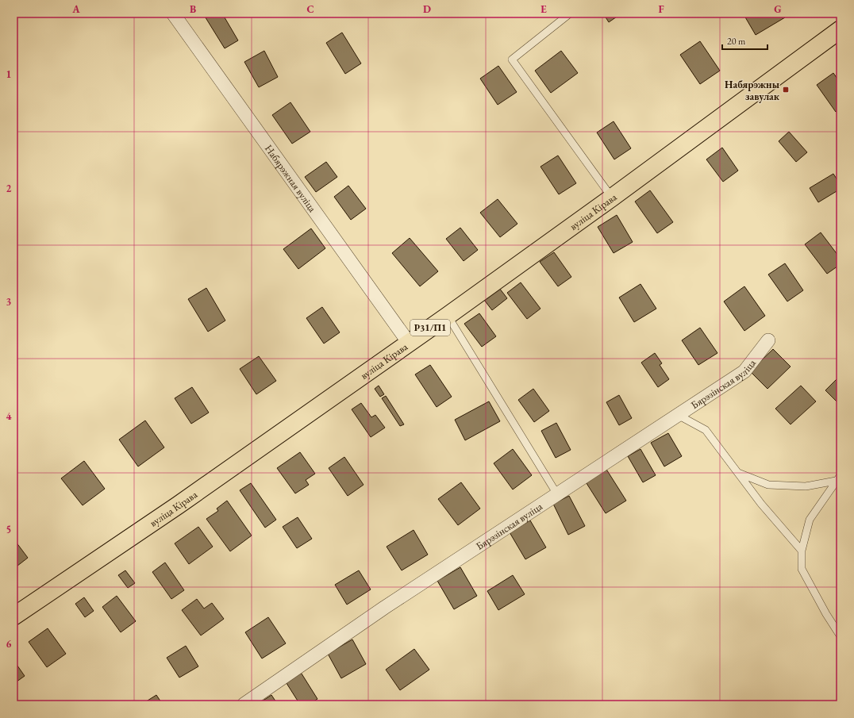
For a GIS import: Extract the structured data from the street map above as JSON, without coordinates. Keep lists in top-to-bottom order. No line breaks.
{"streets":{"main road":["вуліца Кірава","Р31/П1"],"street":["Набярэжная вуліца","Бярэзінская вуліца"]},"crossings":[["Набярэжная вуліца","вуліца Кірава"]],"places":{"transit":["Набярэжны завулак"]},"scale_bar":"20 m","grid":{"columns":["A","B","C","D","E","F","G"],"rows":["1","2","3","4","5","6"]}}
